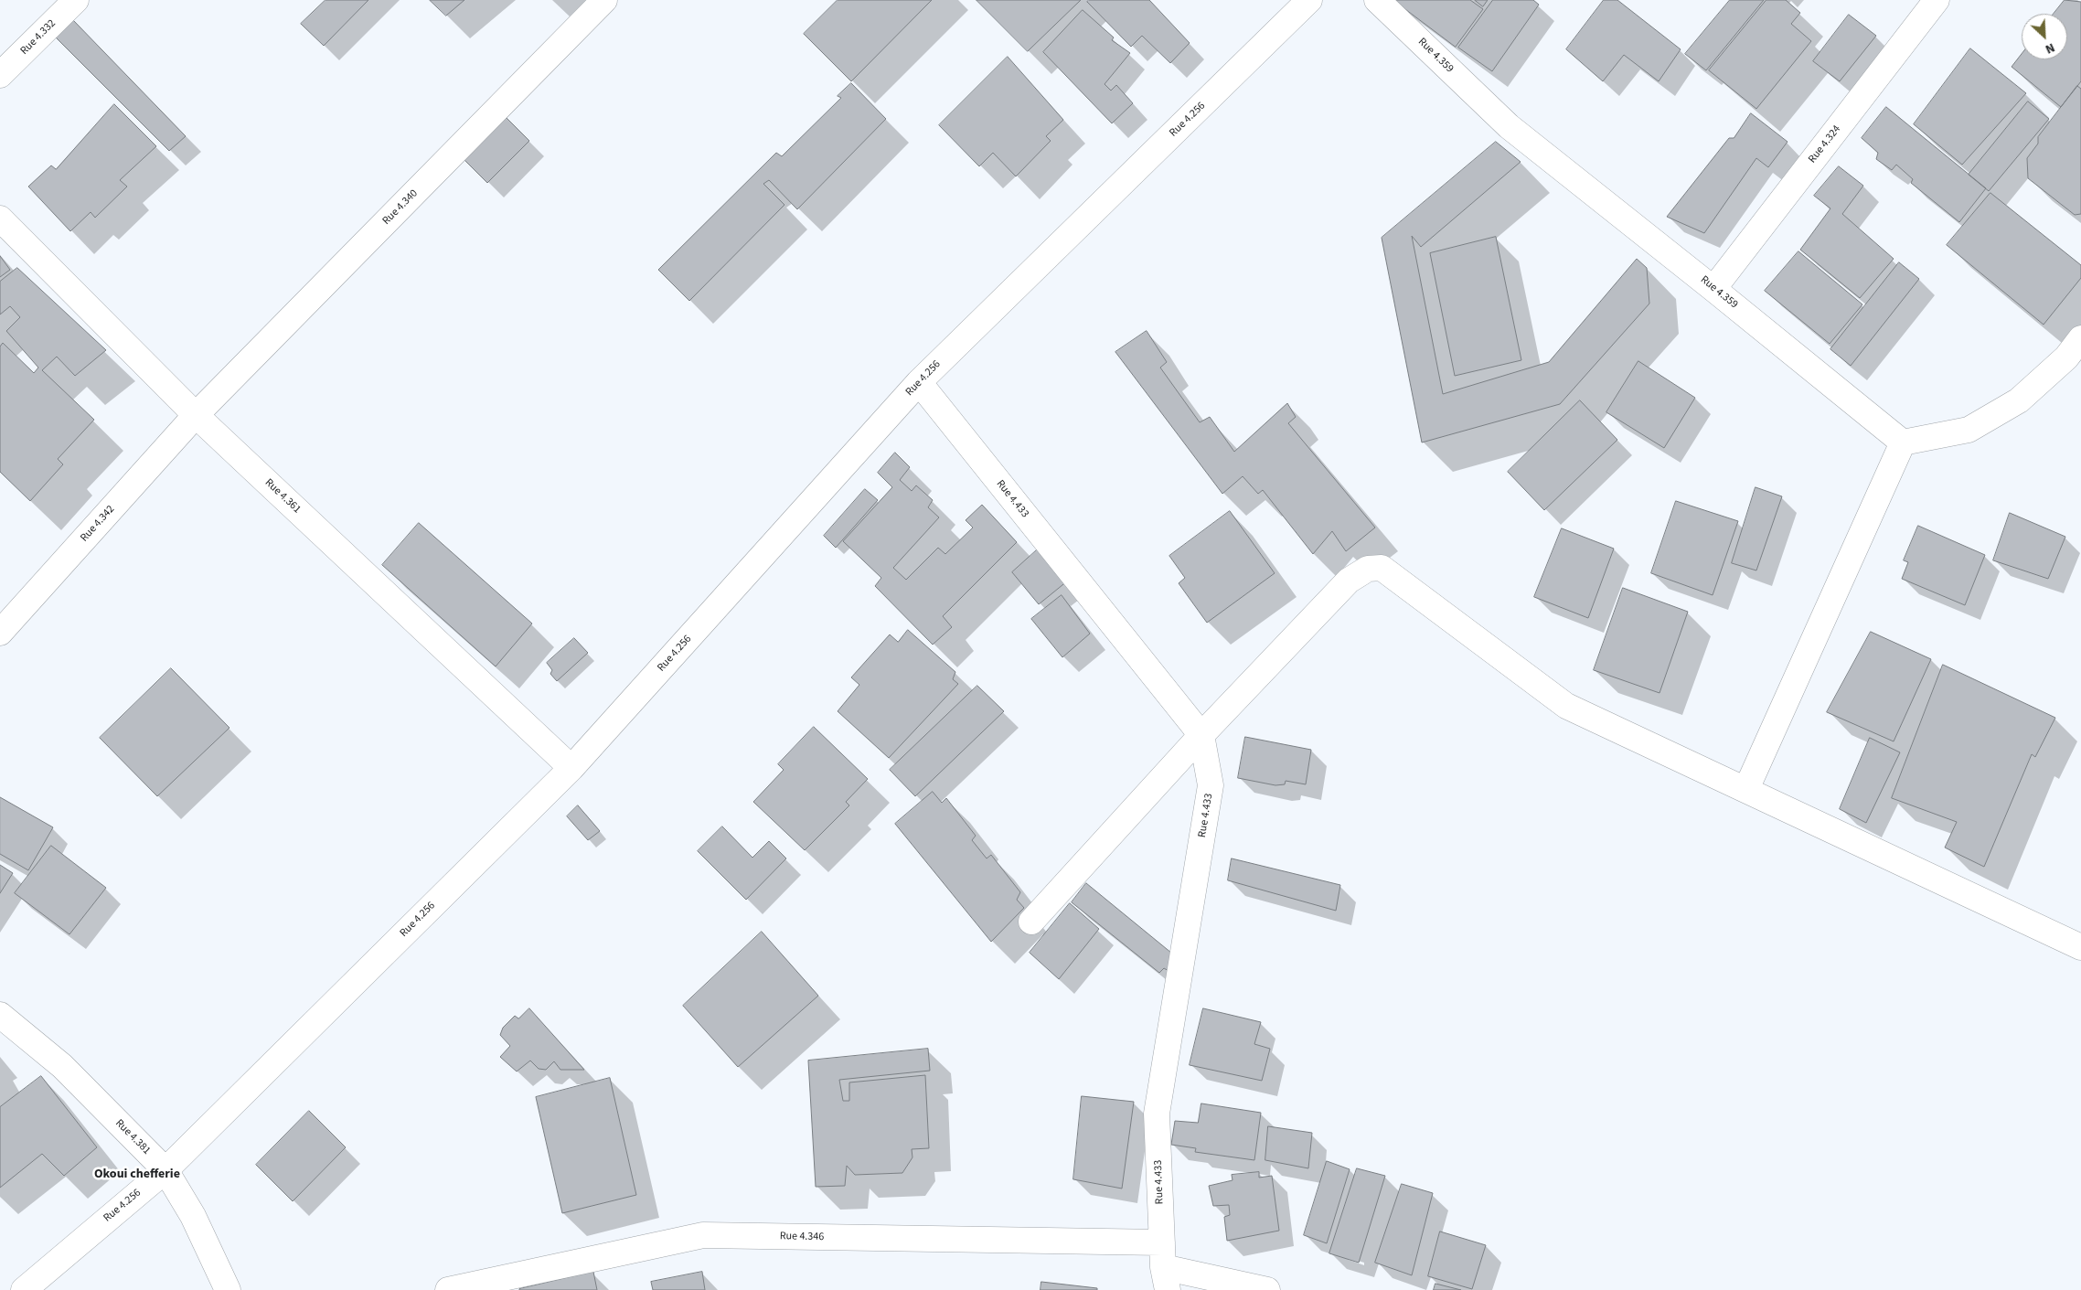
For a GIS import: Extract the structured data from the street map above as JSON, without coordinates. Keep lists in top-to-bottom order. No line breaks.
{"streets":{"street":["Rue 4.332","Rue 4.359","Rue 4.256","Rue 4.324","Rue 4.340","Rue 4.361","Rue 4.433","Rue 4.342","Rue 4.381","Rue 4.346"]},"crossings":[["Rue 4.359","Rue 4.324"],["Rue 4.256","Rue 4.361"],["Rue 4.256","Rue 4.433"],["Rue 4.256","Rue 4.381"],["Rue 4.340","Rue 4.361"],["Rue 4.340","Rue 4.342"],["Rue 4.361","Rue 4.342"],["Rue 4.433","Rue 4.346"]],"districts":["Okoui chefferie"],"north":"bottom right"}
